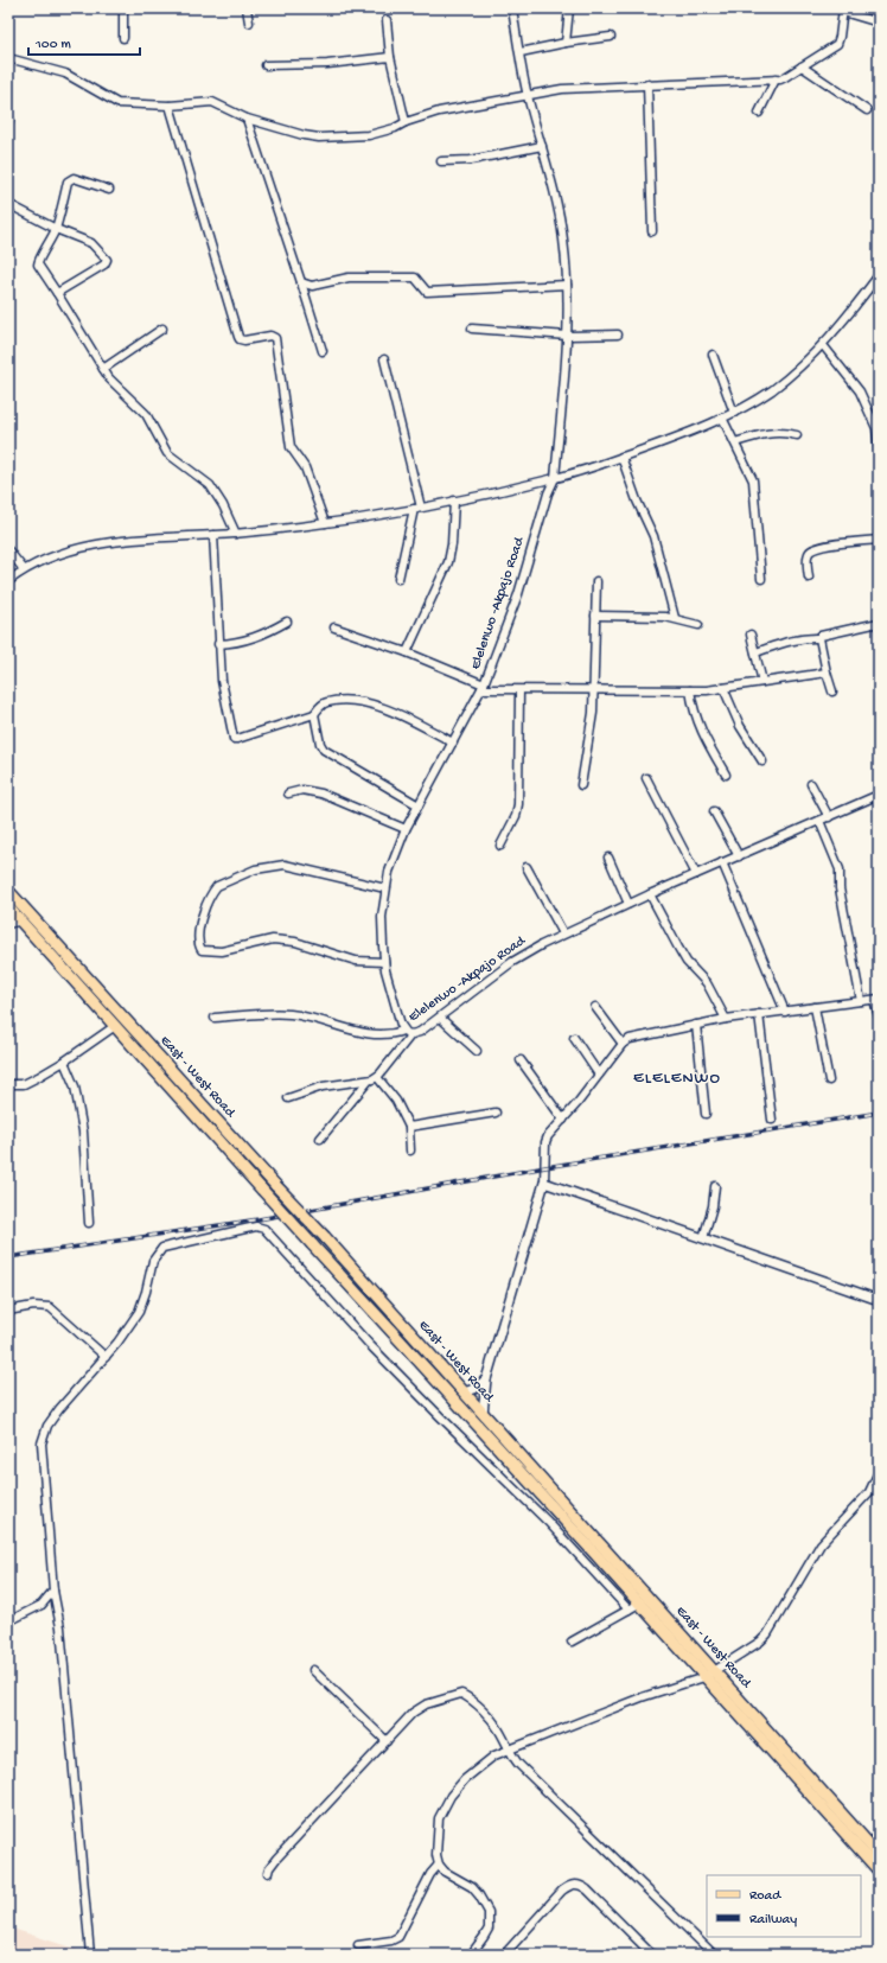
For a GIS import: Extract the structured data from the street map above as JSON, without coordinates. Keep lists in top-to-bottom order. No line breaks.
{"streets":{"main road":["East - West Road"],"street":["Elelenwo -Akpajo Road"]},"districts":["ELELENWO"],"legend":["Road","Railway"],"scale_bar":"100 m"}
